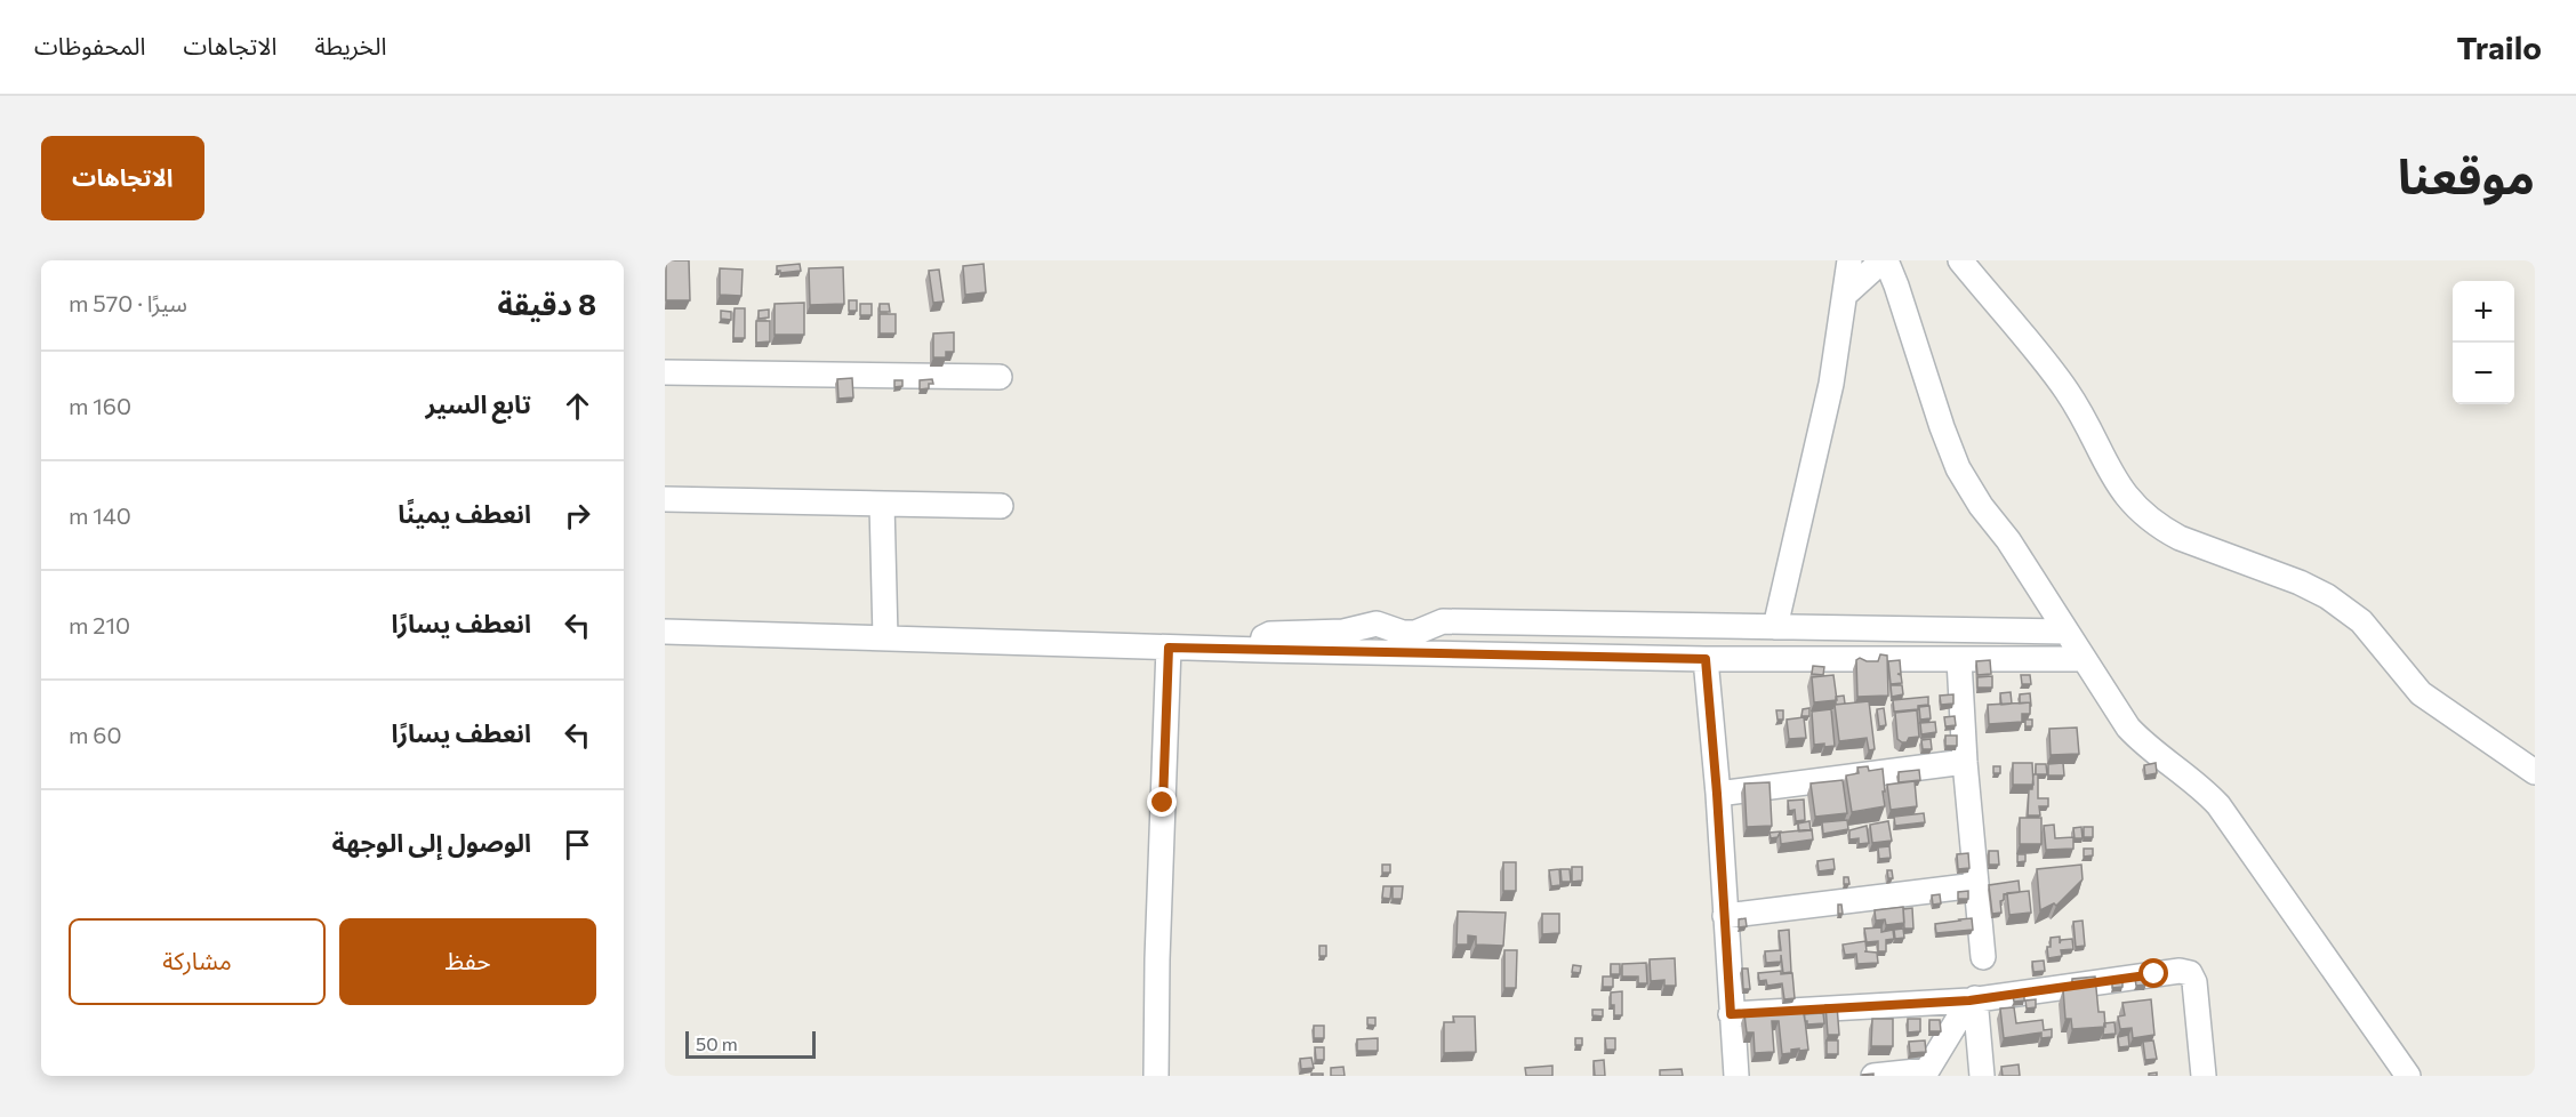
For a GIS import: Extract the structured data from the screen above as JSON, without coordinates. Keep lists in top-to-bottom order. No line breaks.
{"scale_bar":"50 m","page":{"header":"Trailo","nav":["الخريطة","الاتجاهات","المحفوظات"],"title":"موقعنا","buttons":["الاتجاهات",["حفظ","مشاركة"]],"heading":["8 دقيقة","سيرًا · 570 m"],"map_buttons":["+","−"],"list":[["تابع السير","160 m"],["انعطف يمينًا","140 m"],["انعطف يسارًا","210 m"],["انعطف يسارًا","60 m"],"الوصول إلى الوجهة"],"scale":"50 m"}}
